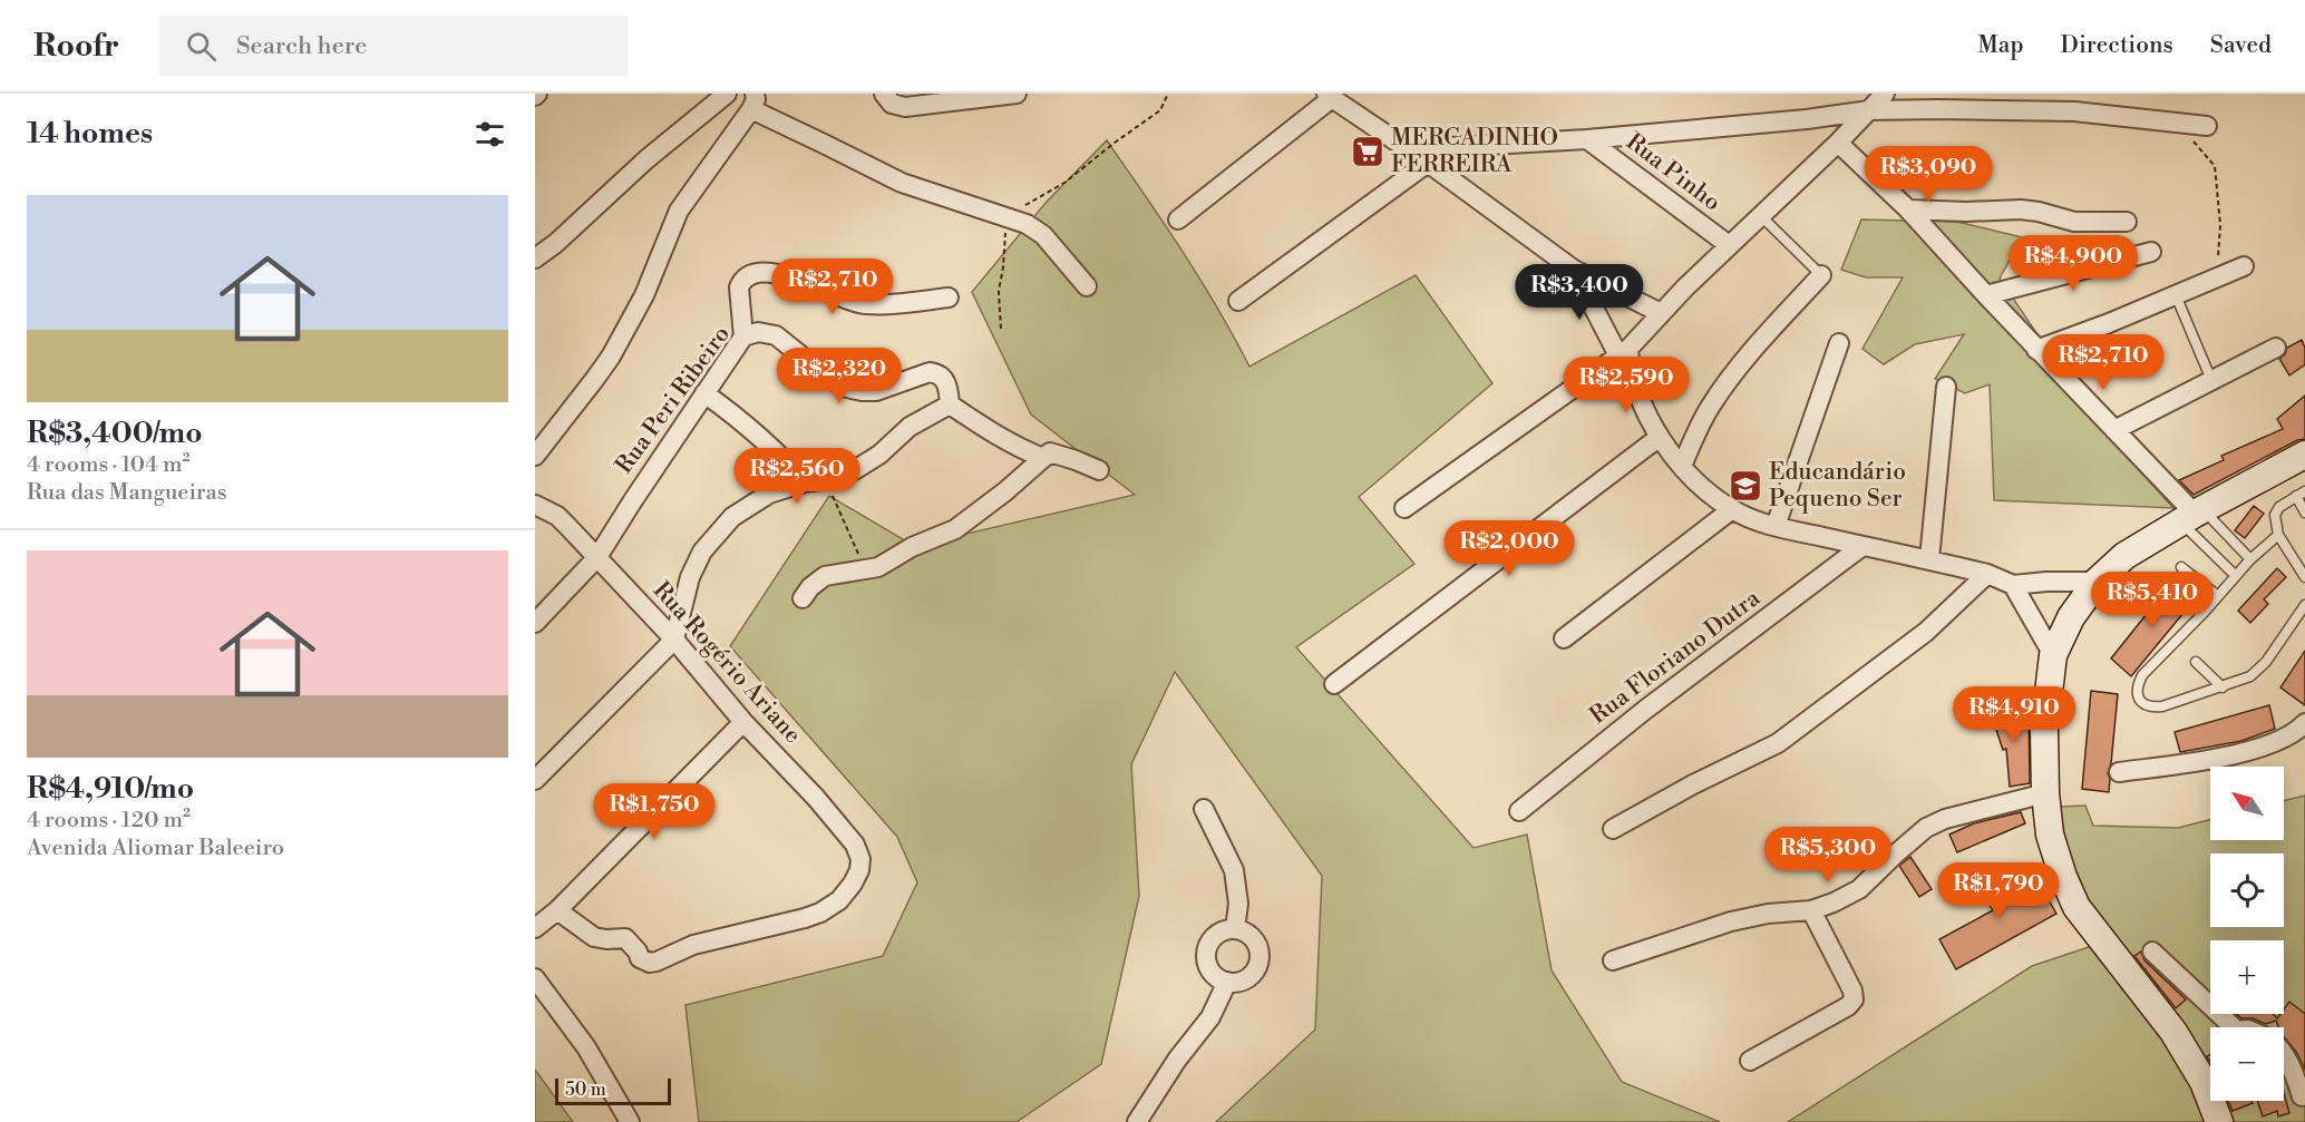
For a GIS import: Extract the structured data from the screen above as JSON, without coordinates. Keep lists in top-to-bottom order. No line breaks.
{"streets":{"street":["Rua Pinho","Rua Peri Ribeiro","Rua Floriano Dutra","Rua Rogério Ariane"]},"crossings":[["Rua Peri Ribeiro","Rua Rogério Ariane"]],"places":{"supermarket":["MERCADINHO FERREIRA"],"school or university":["Educandário Pequeno Ser"]},"scale_bar":"50 m","north":"top left","page":{"header":"Roofr","search":"Search here","nav":["Map","Directions","Saved"],"heading":"14 homes","price":["R$3,090","R$4,900","R$2,710","R$3,400","R$2,710","R$2,320","R$2,590","R$2,560","R$2,000","R$5,410","R$4,910","R$1,750","R$5,300","R$1,790"],"list":[{"name":"R$3,400/mo","note":"4 rooms · 104 m² · Rua das Mangueiras"},{"name":"R$4,910/mo","note":"4 rooms · 120 m² · Avenida Aliomar Baleeiro"}],"map_buttons":["+","−"],"scale":"50 m"}}
